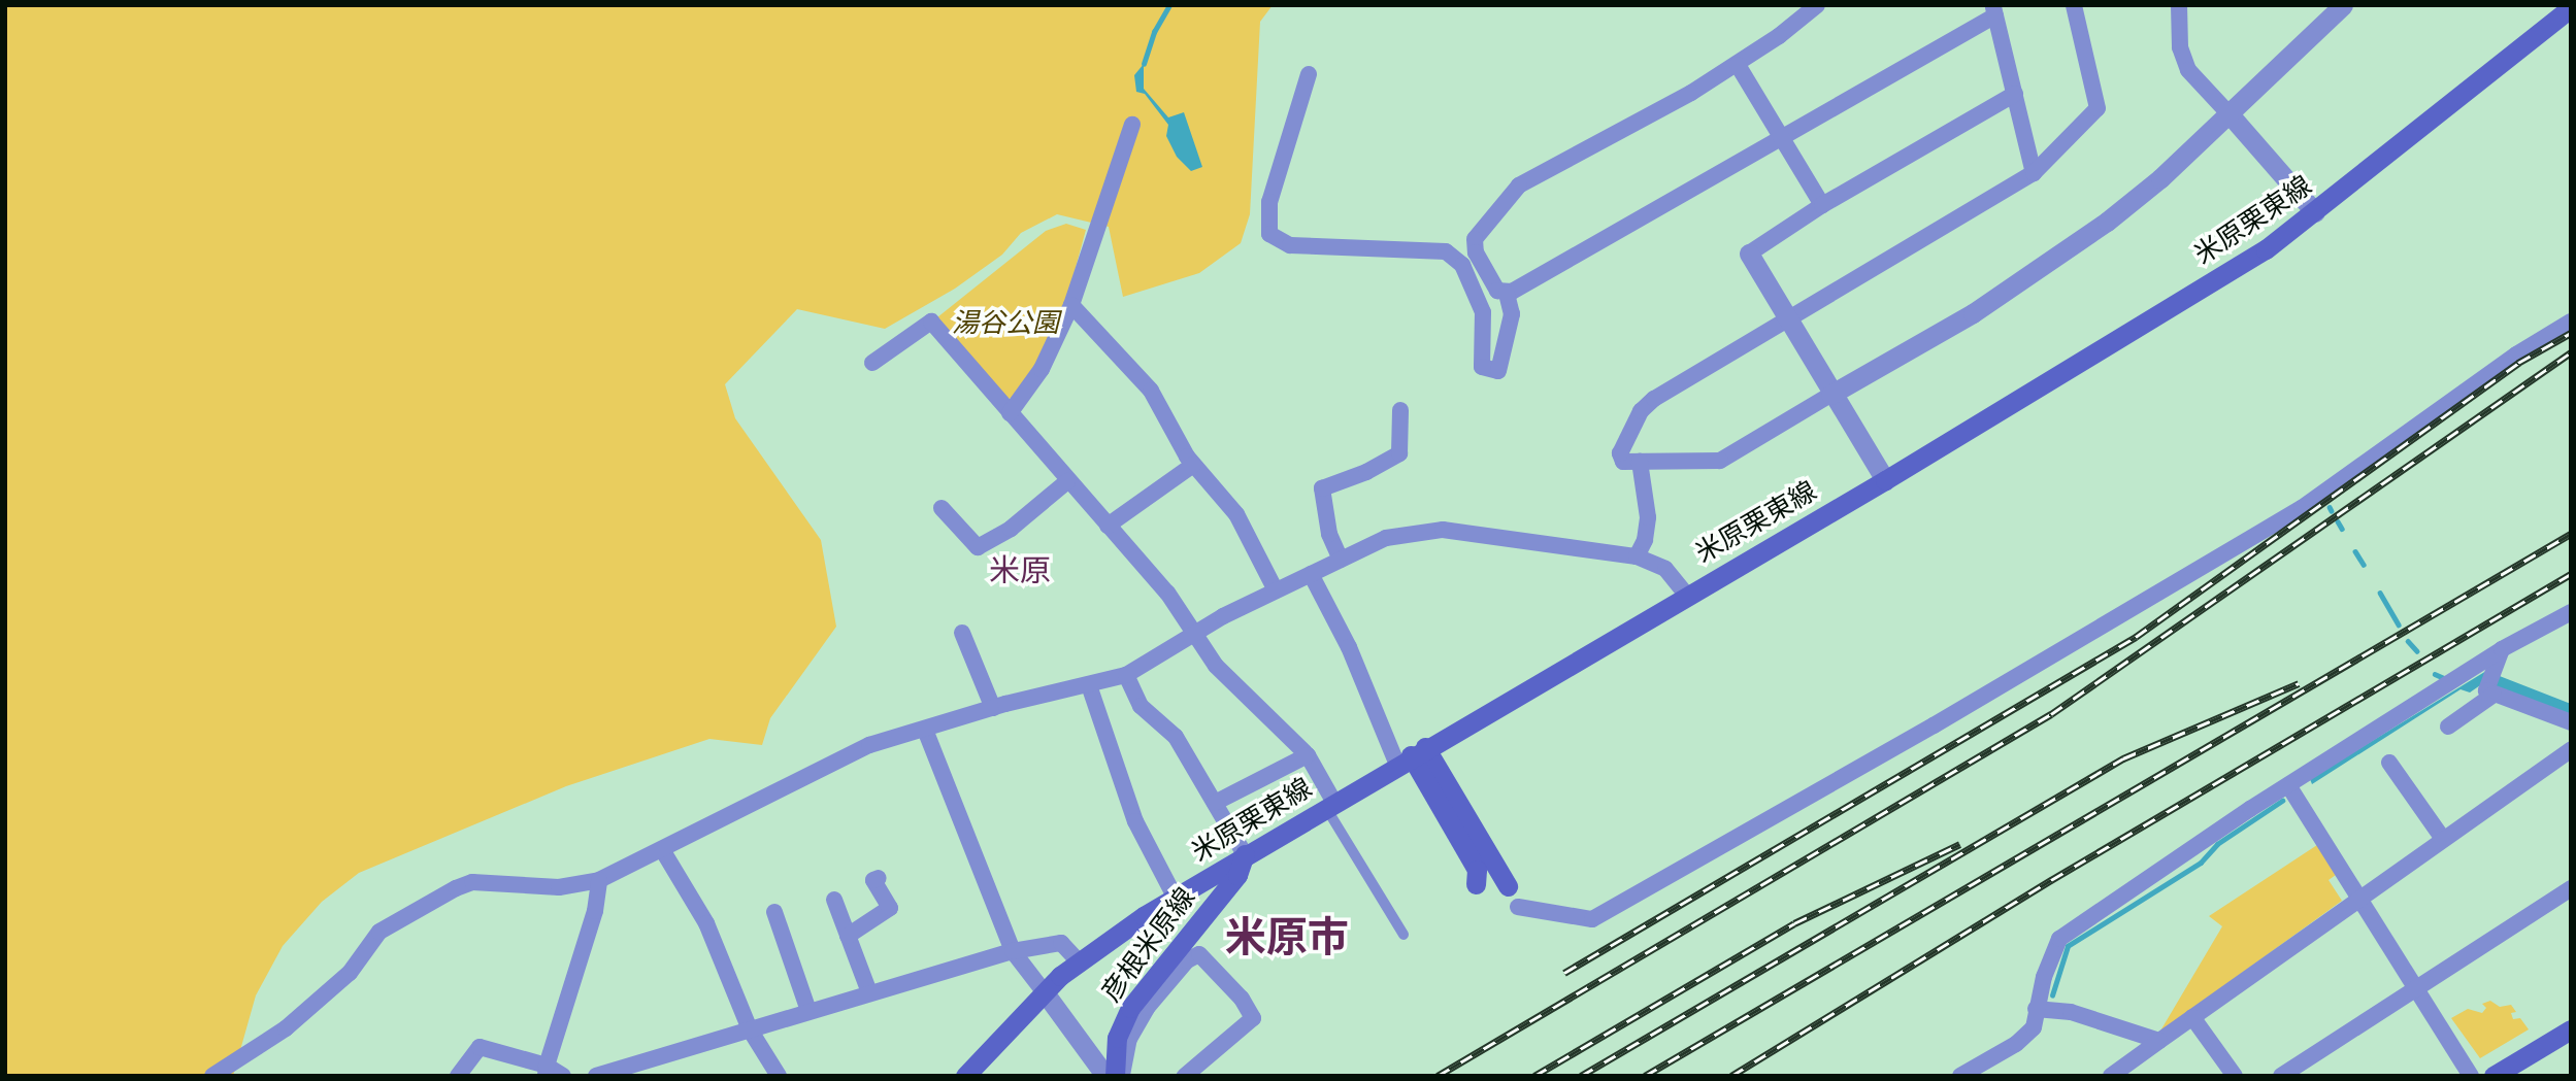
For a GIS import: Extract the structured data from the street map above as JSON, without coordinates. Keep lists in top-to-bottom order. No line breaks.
{"streets":{"main road":["米原栗東線","彦根米原線"]},"crossings":[["米原栗東線","彦根米原線"]],"districts":["米原","米原市"],"parks":["湯谷公園"]}
